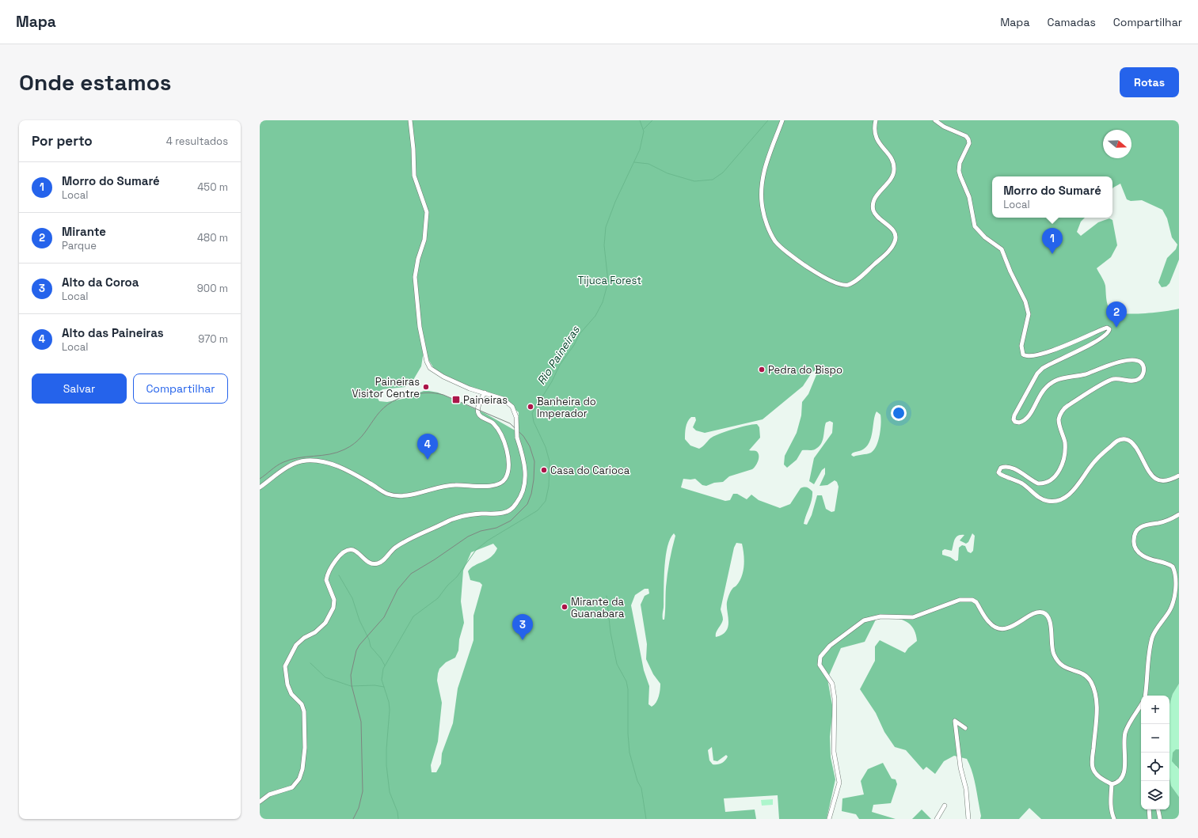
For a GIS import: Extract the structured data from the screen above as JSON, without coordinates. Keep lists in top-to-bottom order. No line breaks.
{"water":["Rio Paineiras"],"parks":["Tijuca Forest"],"places":{"other":["Pedra do Bispo","Paineiras Visitor Centre","Banheira do Imperador","Casa do Carioca","Mirante da Guanabara"],"transit":["Paineiras"]},"north":"right","page":{"header":"Mapa","nav":["Mapa","Camadas","Compartilhar"],"buttons":["Rotas",["Salvar","Compartilhar"]],"title":"Onde estamos","heading":["Por perto","4 resultados"],"list":[{"mark":"1","name":"Morro do Sumaré","note":"Local","value":"450 m"},{"mark":"2","name":"Mirante","note":"Parque","value":"480 m"},{"mark":"3","name":"Alto da Coroa","note":"Local","value":"900 m"},{"mark":"4","name":"Alto das Paineiras","note":"Local","value":"970 m"}],"popup":["Morro do Sumaré","Local"],"pins":["1","2","4","3"],"map_buttons":["+","−"]}}
